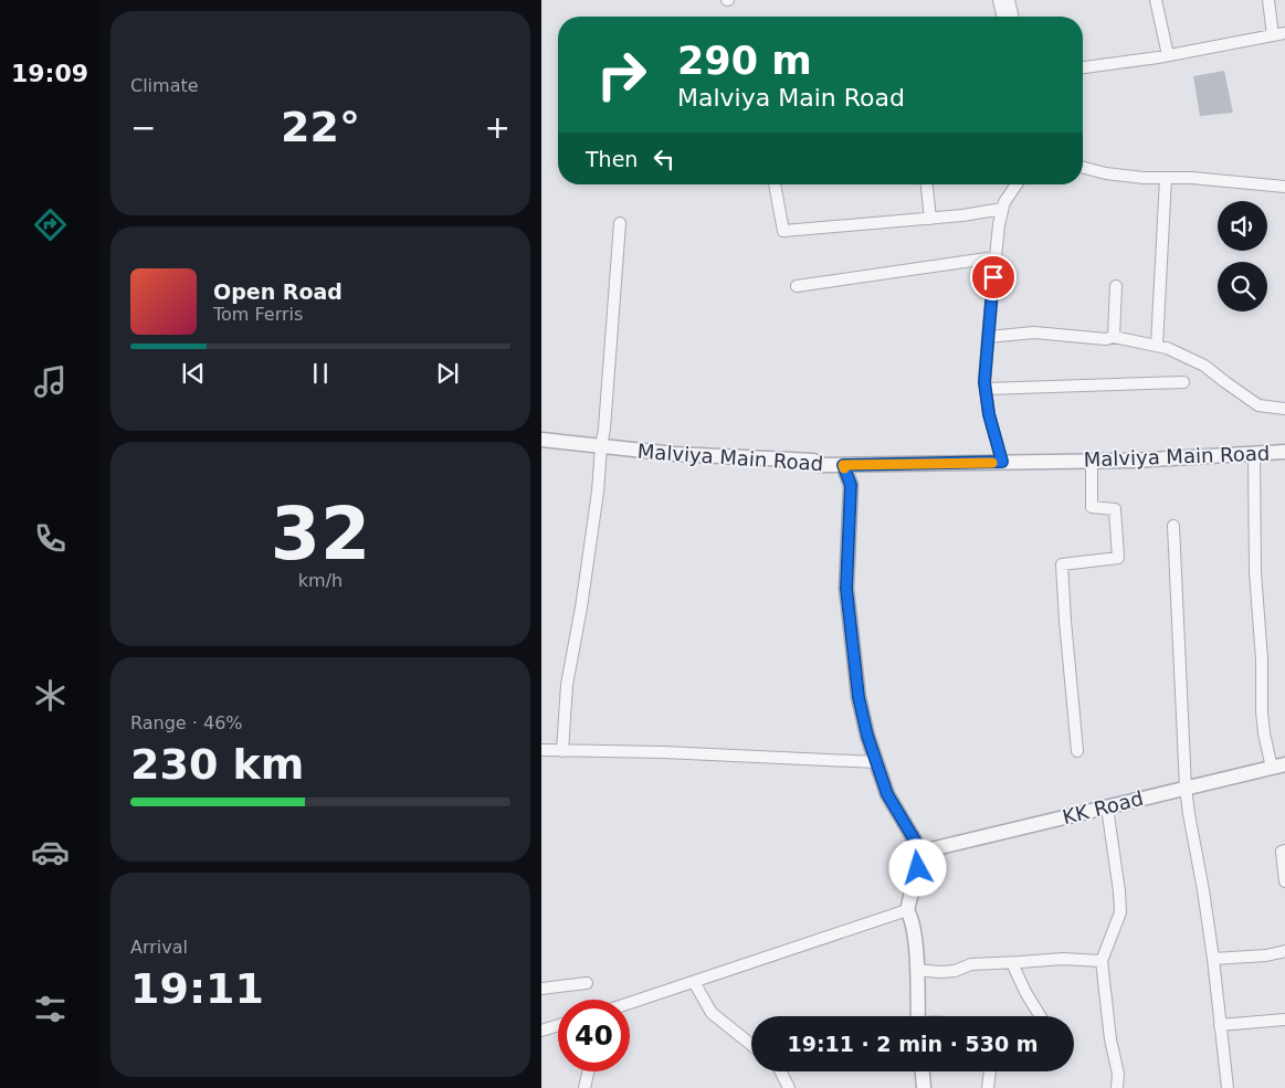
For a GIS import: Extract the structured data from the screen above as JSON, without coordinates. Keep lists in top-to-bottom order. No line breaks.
{"streets":{"street":["Malviya Main Road","KK Road"]},"page":{"tabs":"19:09","tile":["Climate",["32","km/h"],["Range · 46%","230 km"],["Arrival","19:11"]],"turn":["290 m","Malviya Main Road"],"heat":["−","22°","+"],"then":"Then","song":["Open Road","Tom Ferris"],"limit":"40","trip":"19:11 · 2 min · 530 m"}}
